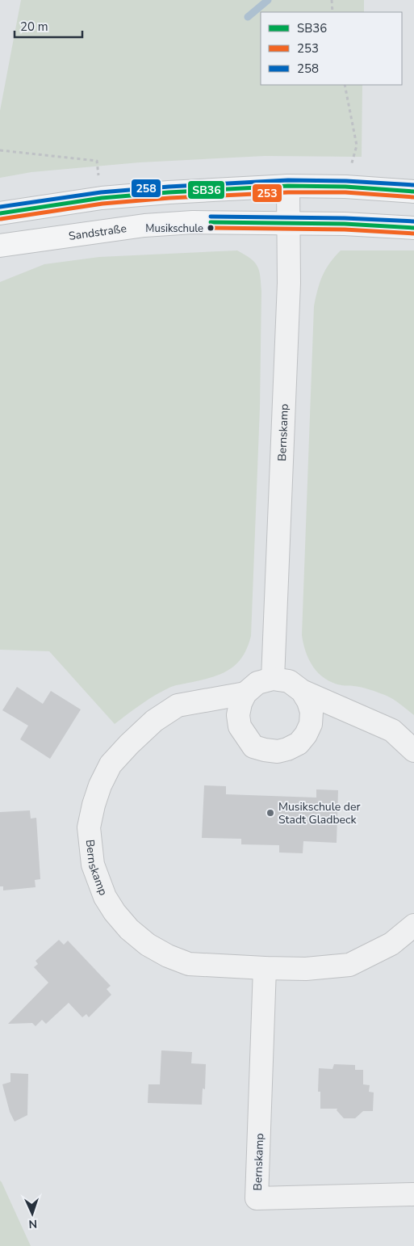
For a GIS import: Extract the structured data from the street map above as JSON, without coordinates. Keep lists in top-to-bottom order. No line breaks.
{"streets":{"main road":["Sandstraße"],"street":["Bernskamp"]},"crossings":[["Sandstraße","Bernskamp"]],"places":["Musikschule","Musikschule der Stadt Gladbeck"],"lines":["transit line 258","transit line SB36","transit line 253"],"legend":["SB36","253","258"],"scale_bar":"20 m","north":"bottom"}
